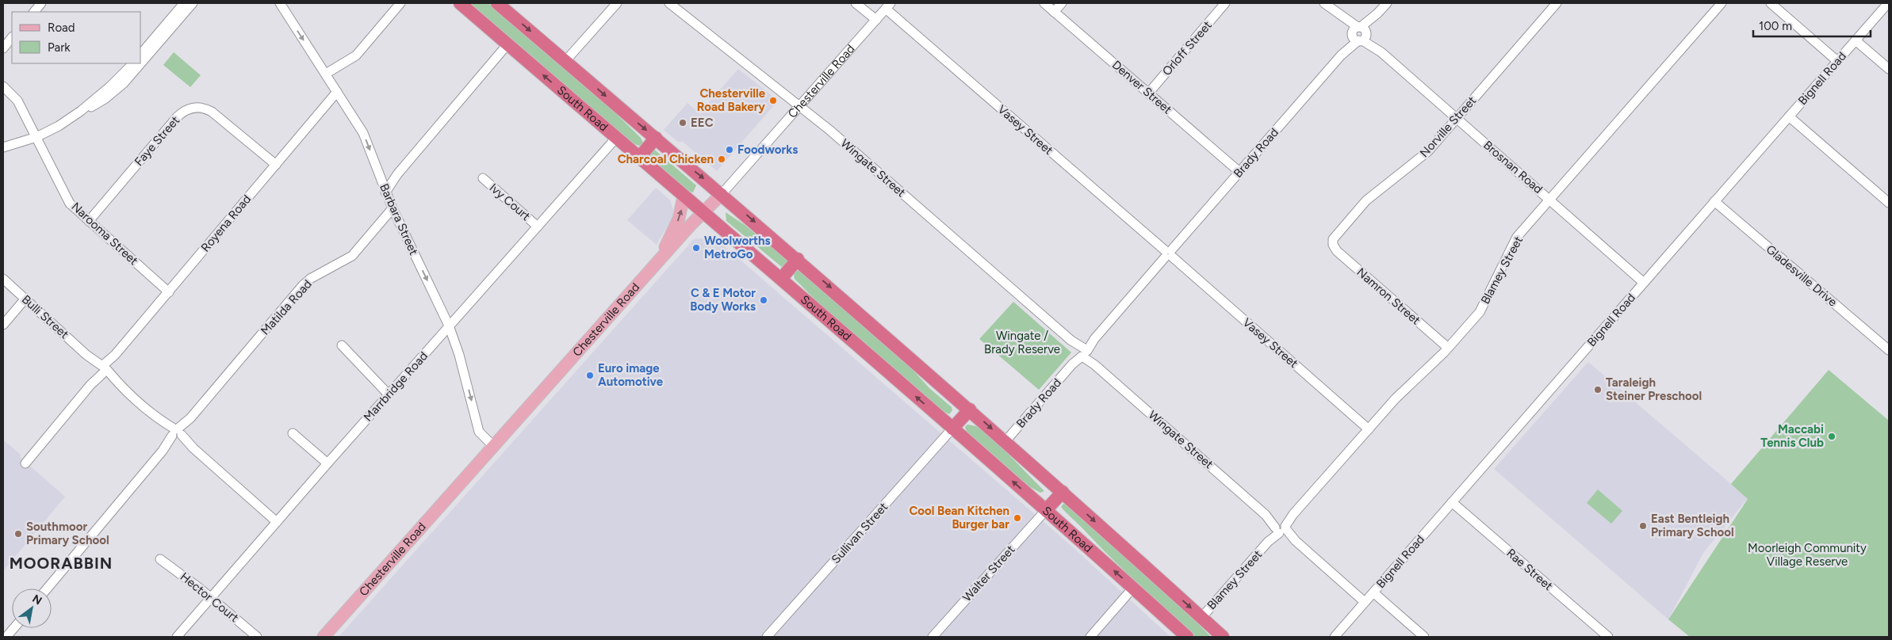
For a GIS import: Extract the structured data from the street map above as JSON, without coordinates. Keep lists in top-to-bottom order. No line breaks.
{"streets":{"highway":["South Road"],"main road":["Chesterville Road"],"street":["Orloff Street","Bignell Road","Denver Street","Norville Street","Vasey Street","Faye Street","Brady Road","Brosnan Road","Wingate Street","Ivy Court","Barbara Street","Royena Road","Narooma Street","Blamey Street","Gladesville Drive","Namron Street","Matilda Road","Bulli Street","Marrbridge Road","Sullivan Street","Rae Street","Walter Street","Hector Court"]},"crossings":[["Orloff Street","Denver Street"],["Bignell Road","Brosnan Road"],["Bignell Road","Wingate Street"],["Bignell Road","Gladesville Drive"],["Bignell Road","Rae Street"],["Chesterville Road","South Road"],["Chesterville Road","Vasey Street"],["Chesterville Road","Wingate Street"],["Chesterville Road","Barbara Street"],["Denver Street","Brady Road"],["South Road","Brady Road"],["South Road","Blamey Street"],["South Road","Marrbridge Road"],["South Road","Sullivan Street"],["South Road","Walter Street"],["Norville Street","Brosnan Road"],["Norville Street","Namron Street"],["Vasey Street","Brady Road"],["Vasey Street","Blamey Street"],["Faye Street","Royena Road"],["Faye Street","Narooma Street"],["Brady Road","Brosnan Road"],["Brady Road","Wingate Street"],["Brosnan Road","Blamey Street"],["Wingate Street","Blamey Street"],["Ivy Court","Marrbridge Road"],["Barbara Street","Royena Road"],["Barbara Street","Matilda Road"],["Barbara Street","Marrbridge Road"],["Royena Road","Narooma Street"],["Royena Road","Bulli Street"],["Blamey Street","Namron Street"],["Matilda Road","Bulli Street"],["Bulli Street","Marrbridge Road"],["Marrbridge Road","Hector Court"]],"one_way":["Barbara Street"],"districts":["MOORABBIN"],"parks":["Wingate / Brady Reserve","Moorleigh Community Village Reserve"],"places":["Chesterville Road Bakery","EEC","Foodworks","Charcoal Chicken","Woolworths MetroGo","C & E Motor Body Works","Euro image Automotive","Taraleigh Steiner Preschool","Maccabi Tennis Club","Cool Bean Kitchen Burger bar","East Bentleigh Primary School","Southmoor Primary School"],"legend":["Road","Park"],"scale_bar":"100 m","north":"top right"}
